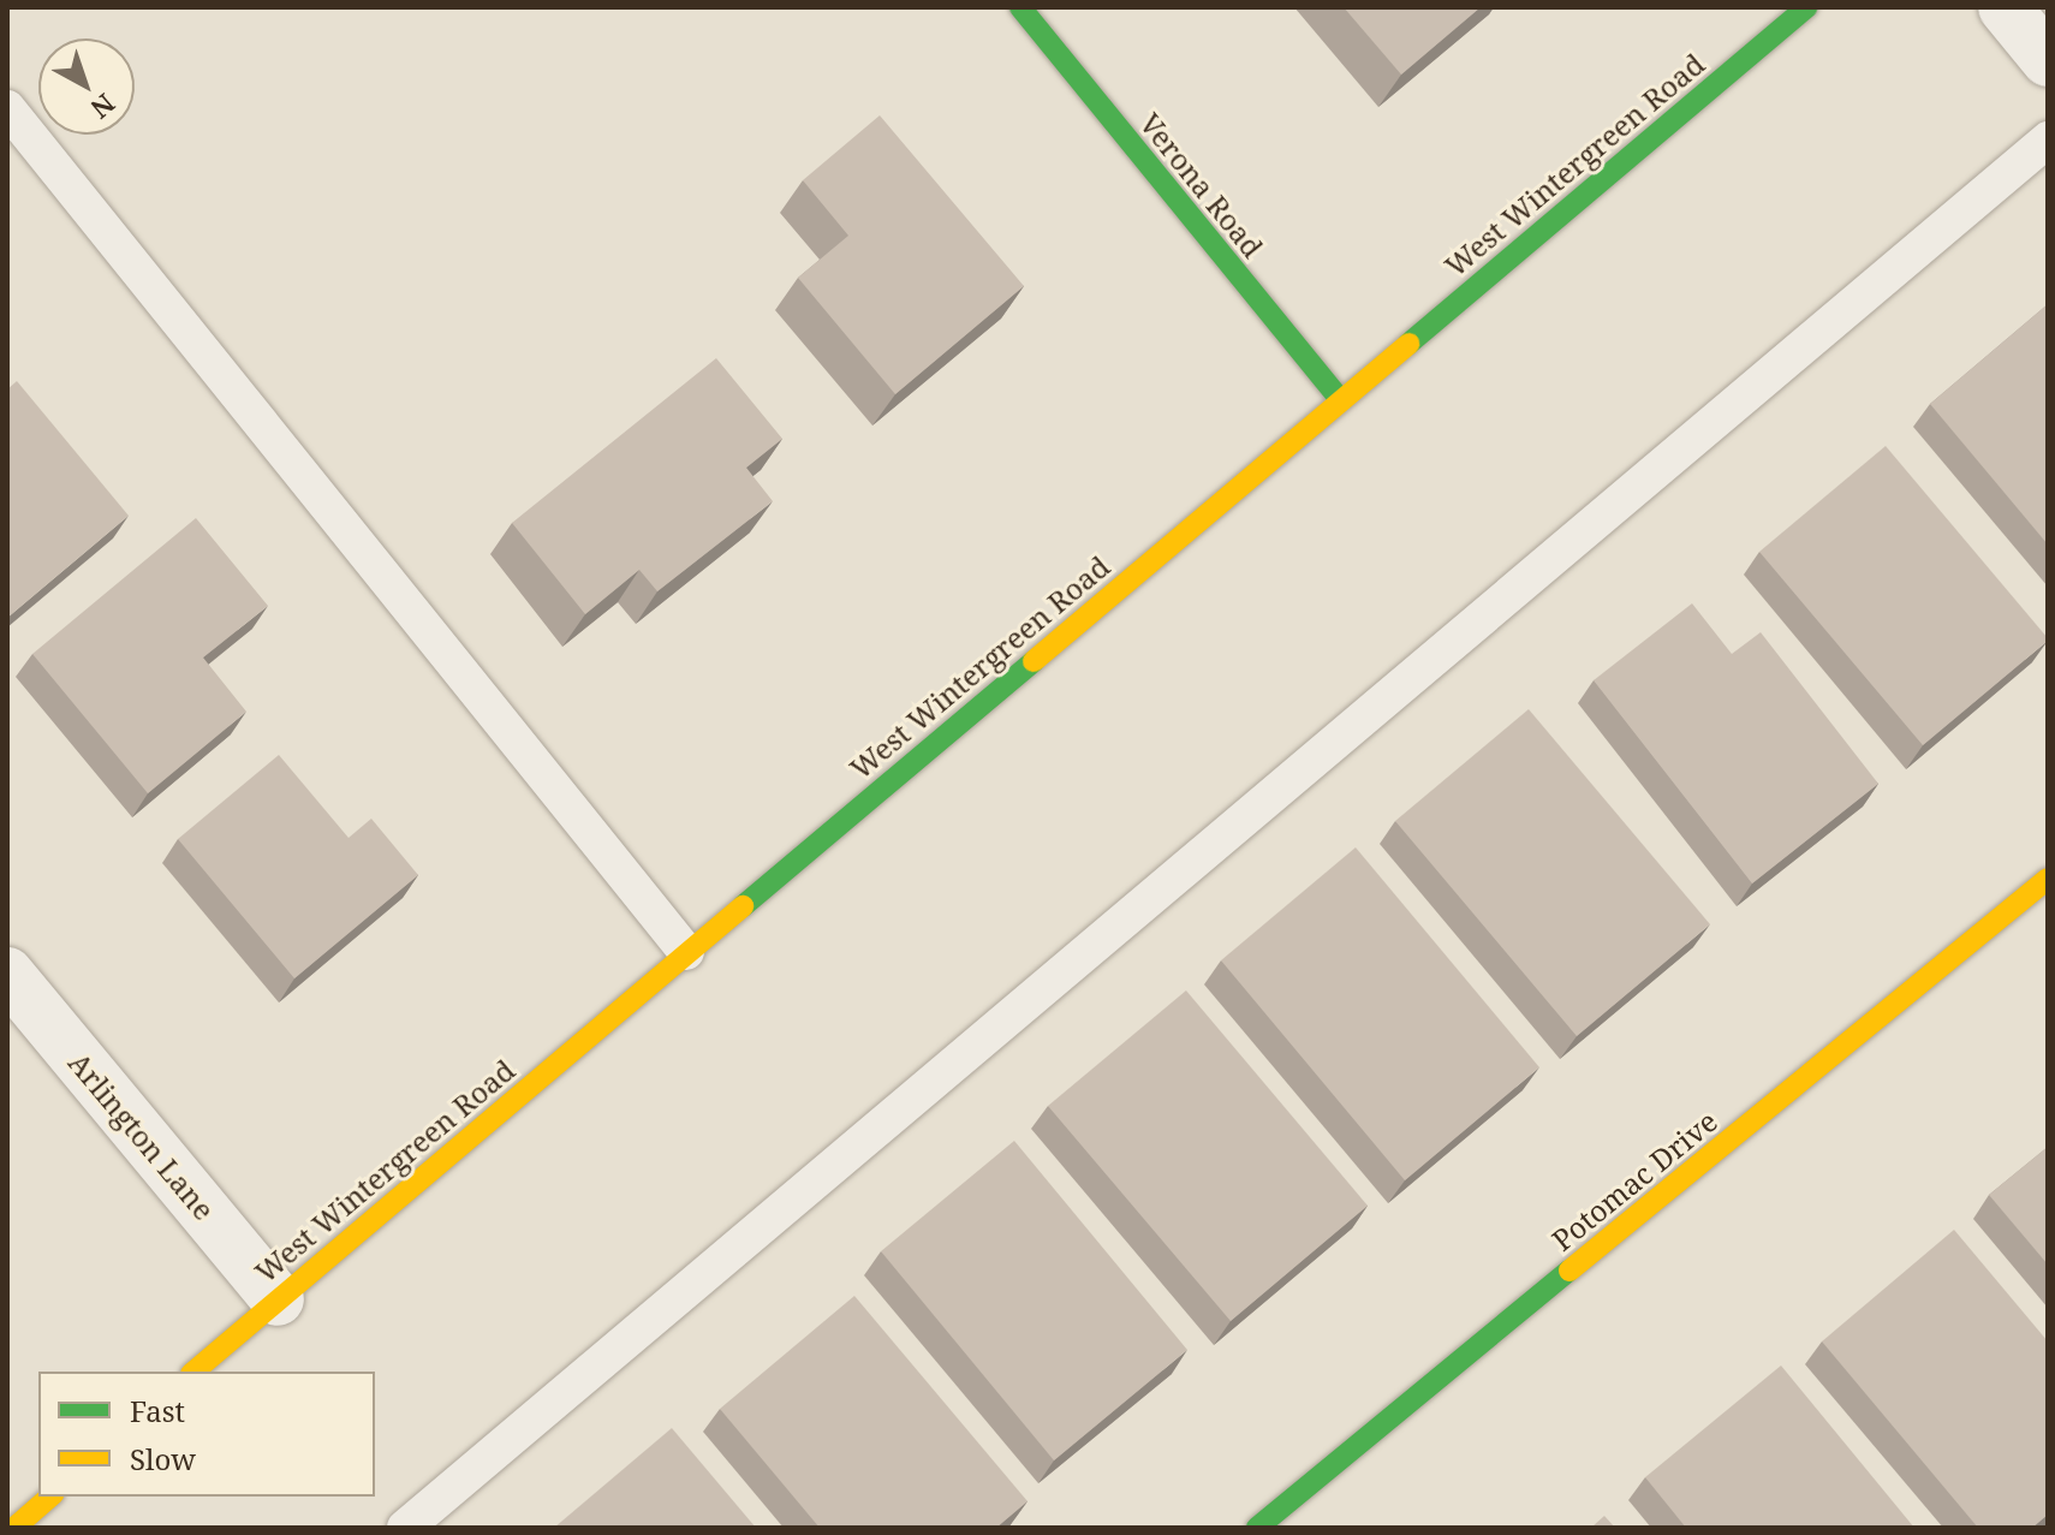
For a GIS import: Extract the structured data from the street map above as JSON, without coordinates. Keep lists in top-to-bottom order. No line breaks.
{"streets":{"street":["West Wintergreen Road","Verona Road","Arlington Lane","Potomac Drive"]},"crossings":[["West Wintergreen Road","Verona Road"],["West Wintergreen Road","Arlington Lane"]],"legend":["Fast","Slow"],"north":"bottom right"}
